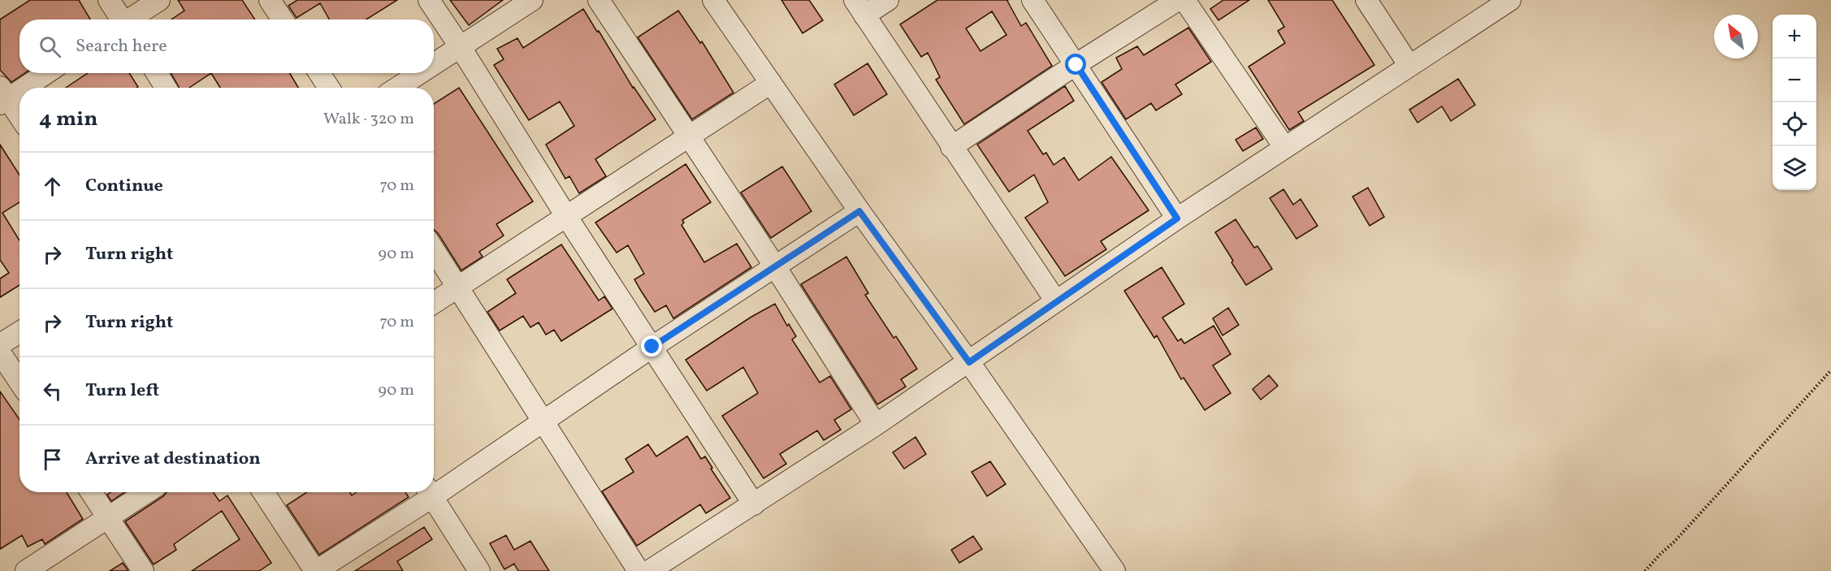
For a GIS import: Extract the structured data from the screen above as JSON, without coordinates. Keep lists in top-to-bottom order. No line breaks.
{"north":"top left","page":{"map_buttons":["+","−"],"search":"Search here","heading":["4 min","Walk · 320 m"],"list":[["Continue","70 m"],["Turn right","90 m"],["Turn right","70 m"],["Turn left","90 m"],"Arrive at destination"]}}
